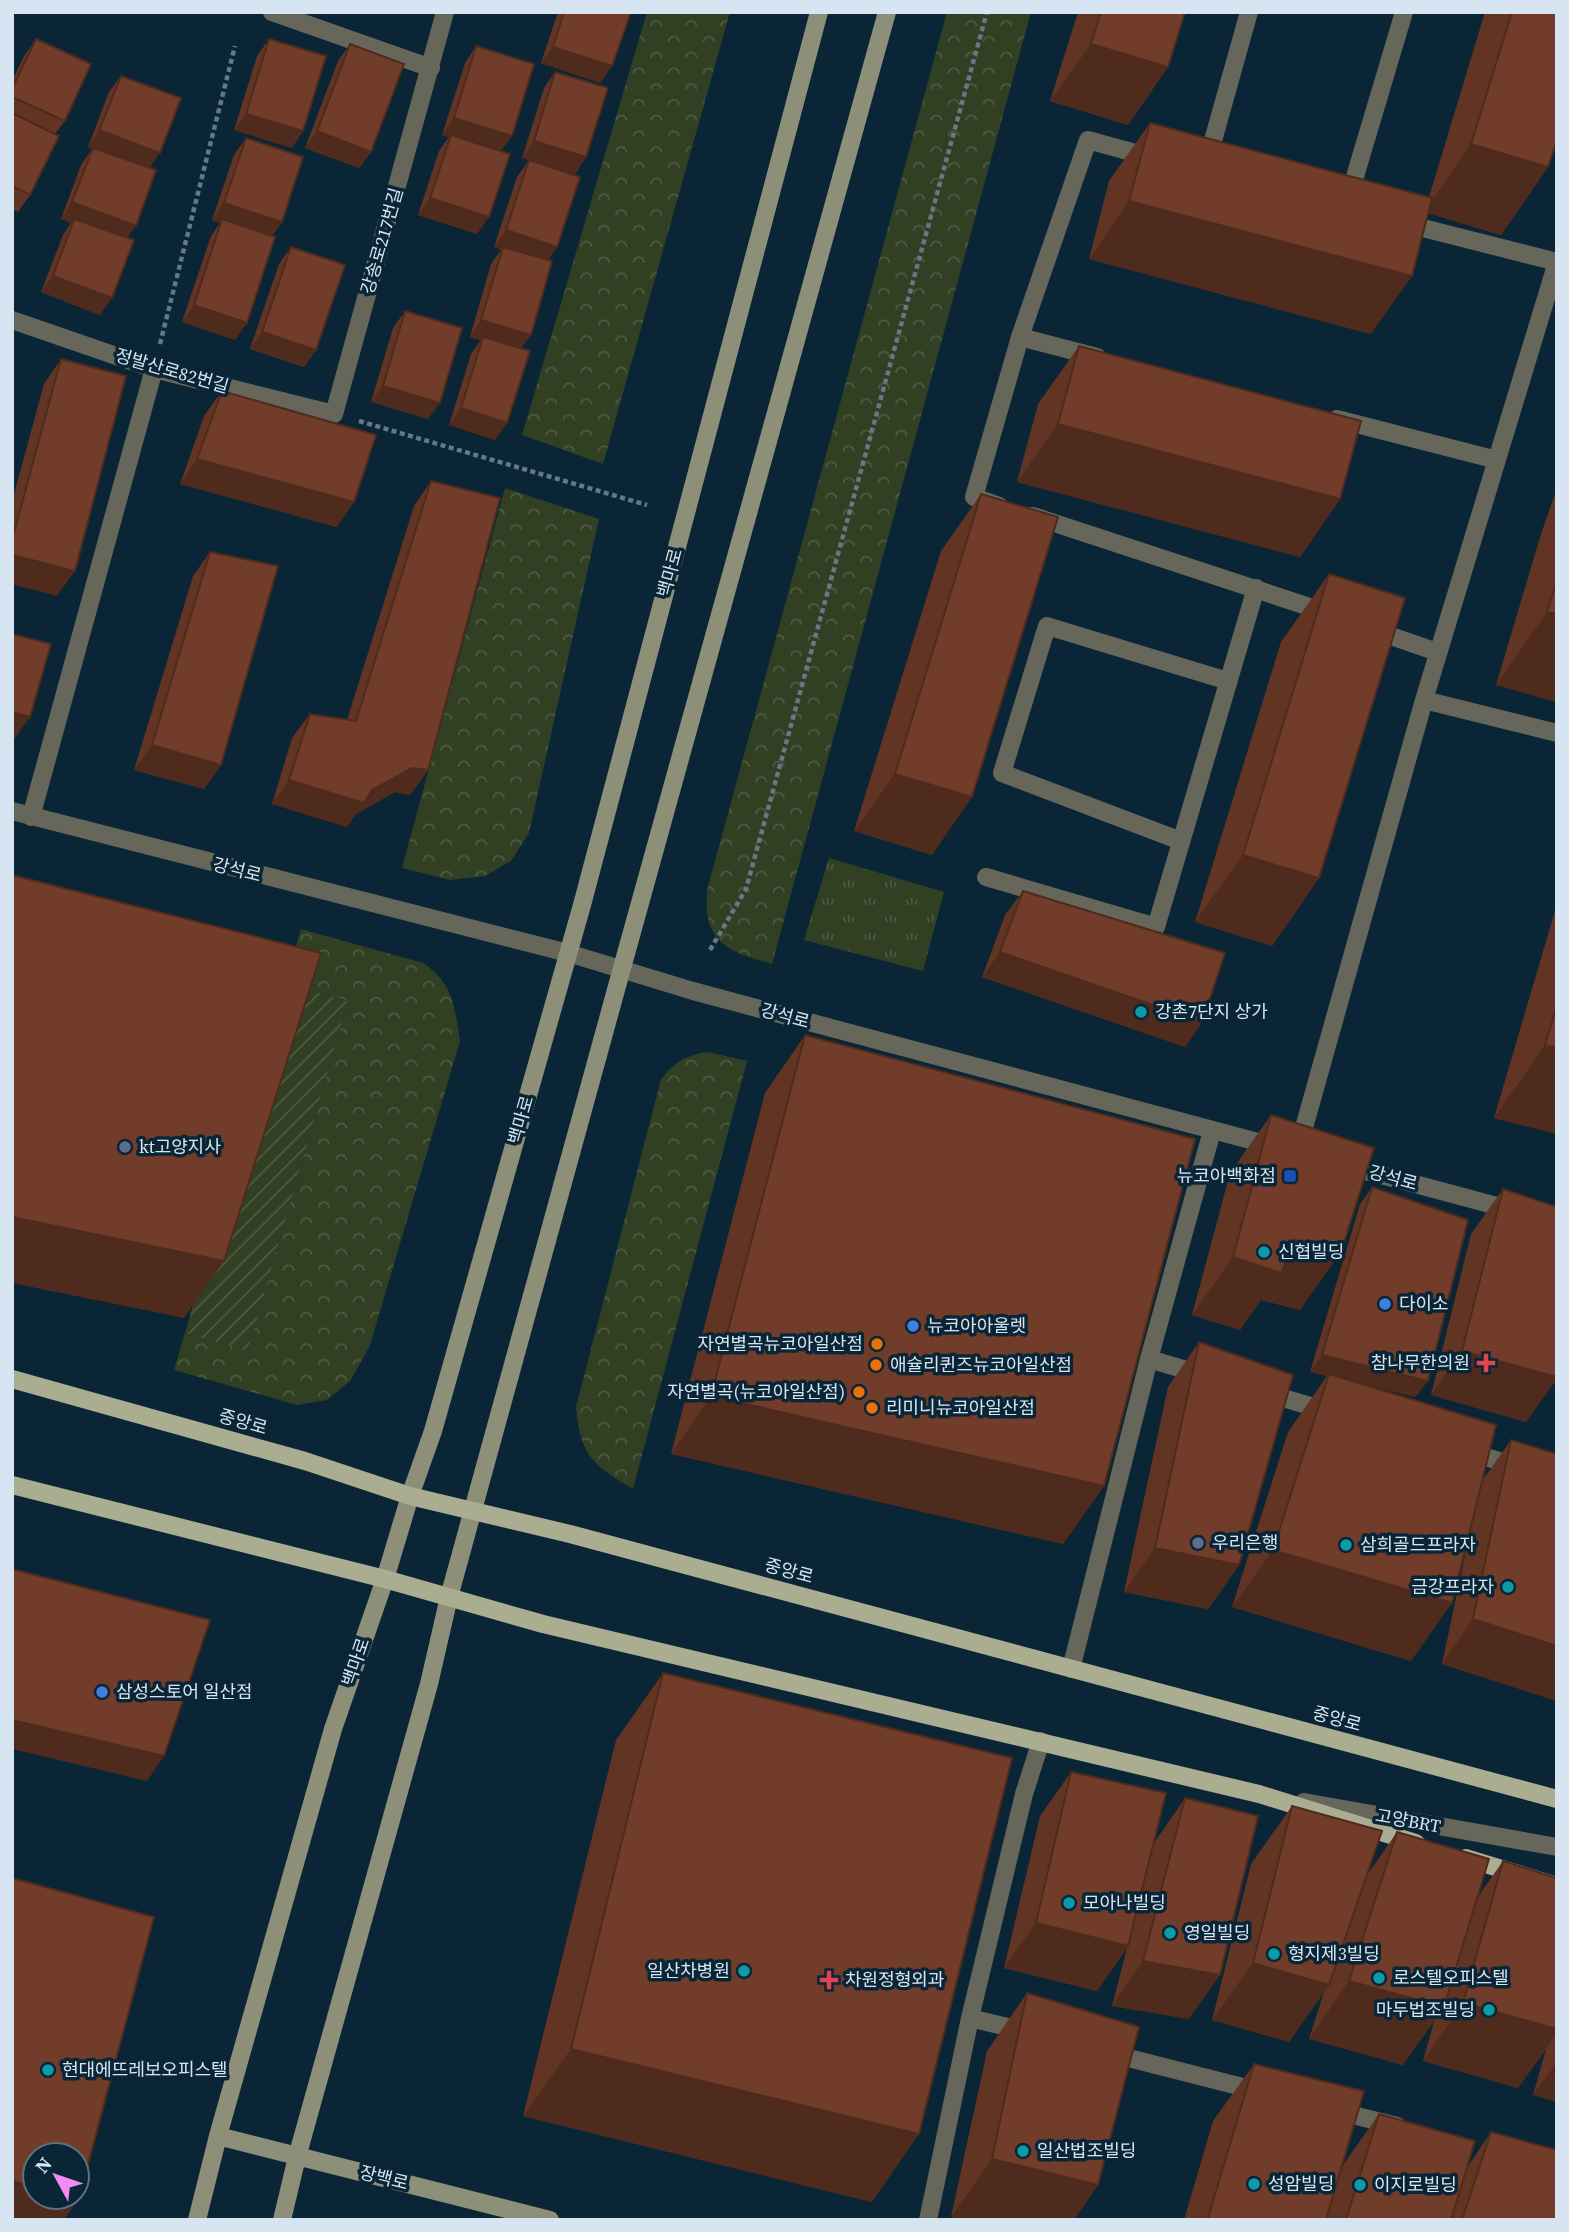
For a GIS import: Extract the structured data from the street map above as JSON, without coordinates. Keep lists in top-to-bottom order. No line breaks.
{"streets":{"main road":["백마로","중앙로","장백로"],"street":["강송로217번길","정발산로82번길","강석로","고양BRT"]},"crossings":[["강송로217번길","정발산로82번길"],["백마로","강석로"],["백마로","중앙로"],["백마로","장백로"]],"places":{"other":["강촌7단지 상가","kt고양지사","신협빌딩","다이소","뉴코아아울렛","자연별곡뉴코아일산점","애슐리퀸즈뉴코아일산점","자연별곡(뉴코아일산점)","리미니뉴코아일산점","우리은행","삼희골드프라자","금강프라자","삼성스토어 일산점","모아나빌딩","영일빌딩","형지제3빌딩","일산차병원","로스텔오피스텔","마두법조빌딩","현대에뜨레보오피스텔","일산법조빌딩","성암빌딩","이지로빌딩"],"transit":["뉴코아백화점"],"health":["참나무한의원","차원정형외과"]},"north":"top left"}
